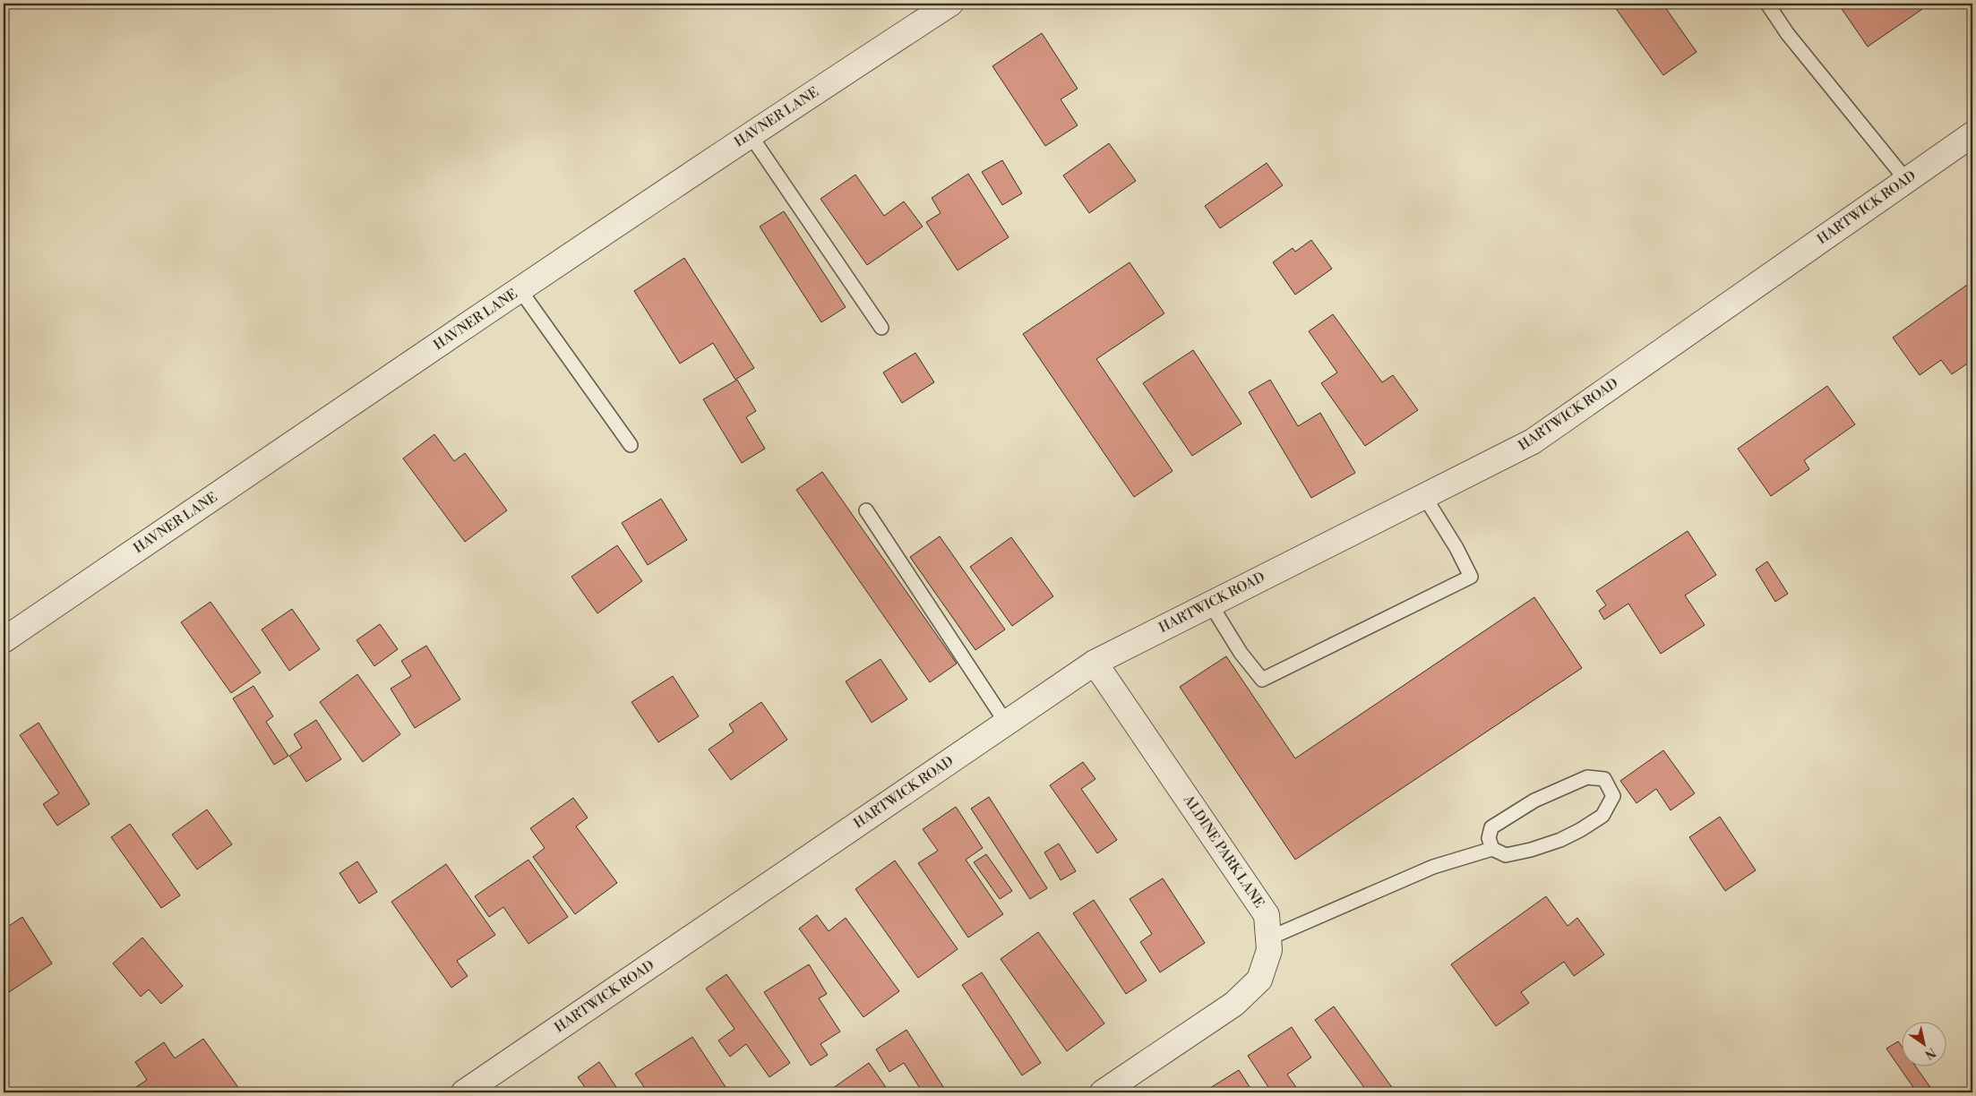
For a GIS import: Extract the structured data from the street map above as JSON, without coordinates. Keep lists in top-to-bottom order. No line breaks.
{"streets":{"street":["HAVNER LANE","HARTWICK ROAD","ALDINE PARK LANE"]},"crossings":[["HARTWICK ROAD","ALDINE PARK LANE"]],"north":"bottom right"}
